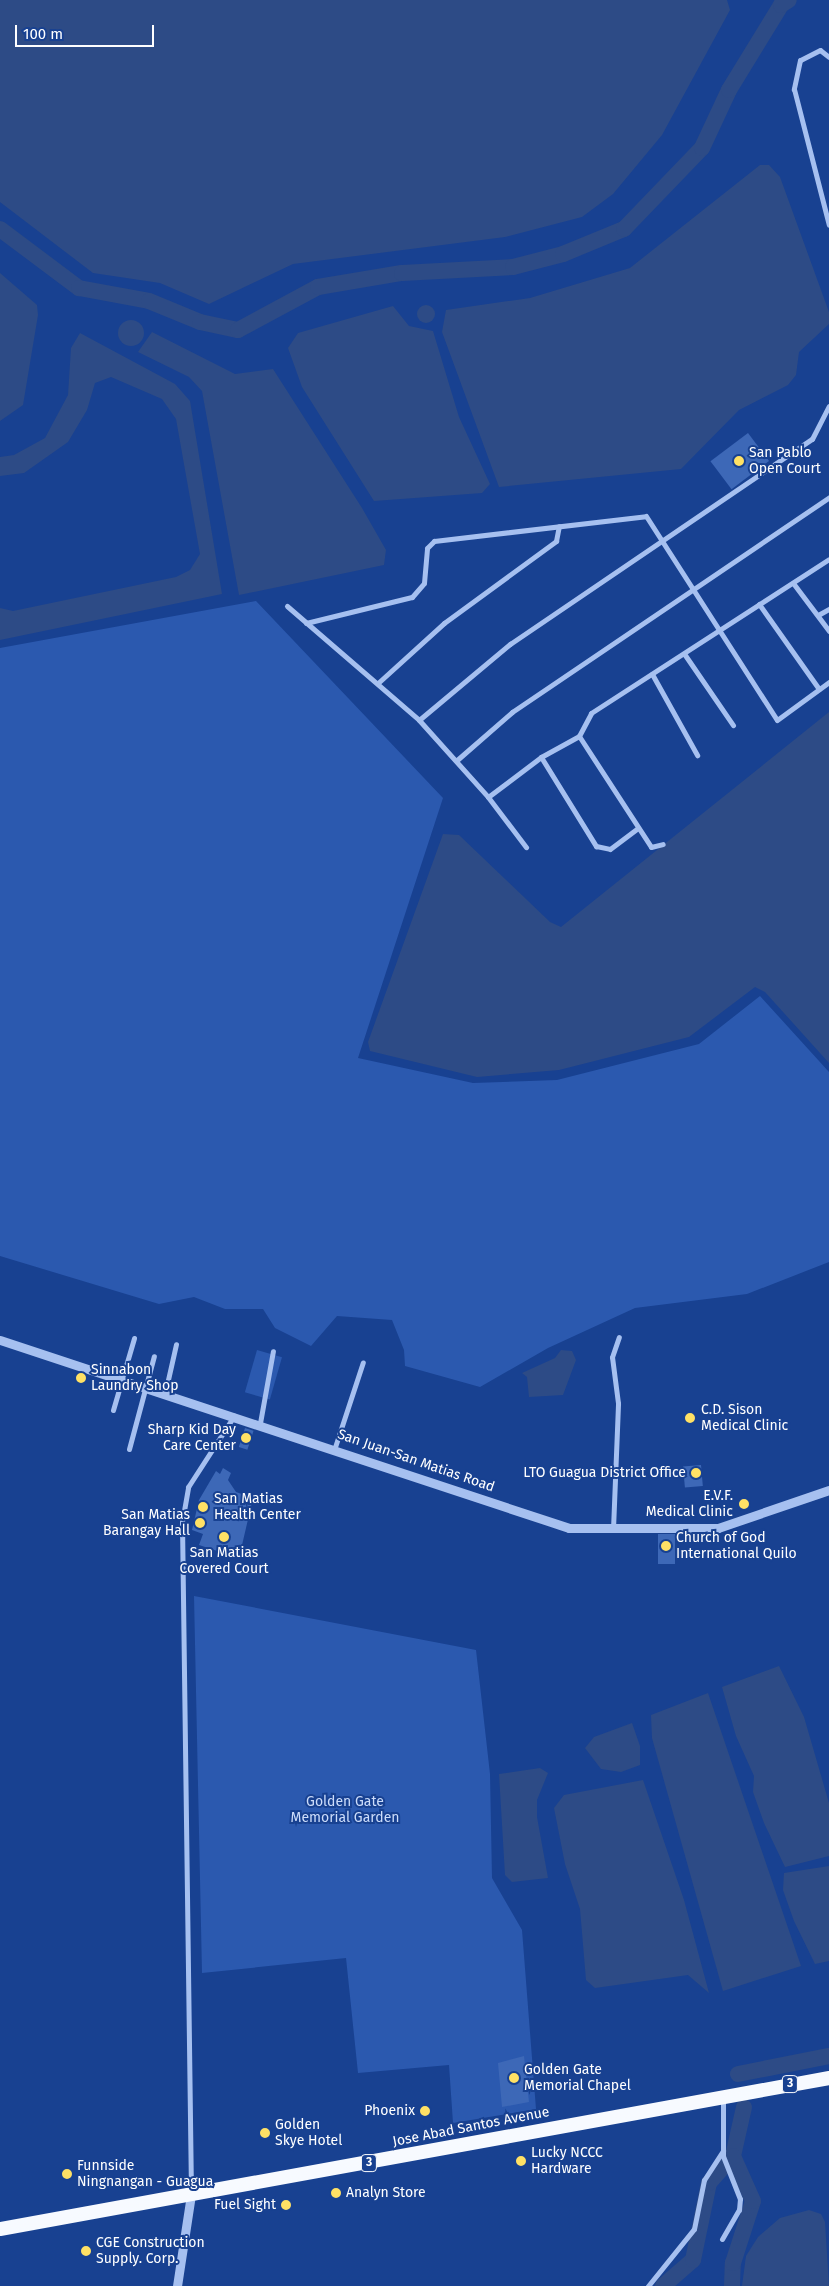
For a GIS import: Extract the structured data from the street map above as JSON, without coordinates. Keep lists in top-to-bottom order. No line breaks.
{"streets":{"highway":["3","Jose Abad Santos Avenue"],"street":["San Juan-San Matias Road"]},"parks":["Golden Gate Memorial Garden"],"places":["San Pablo Open Court","Sinnabon Laundry Shop","C.D. Sison Medical Clinic","Sharp Kid Day Care Center","LTO Guagua District Office","E.V.F. Medical Clinic","San Matias Health Center","San Matias Barangay Hall","San Matias Covered Court","Church of God International Quilo","Golden Gate Memorial Chapel","Phoenix","Golden Skye Hotel","Lucky NCCC Hardware","Funnside Ningnangan - Guagua","Analyn Store","Fuel Sight","CGE Construction Supply. Corp."],"scale_bar":"100 m"}
